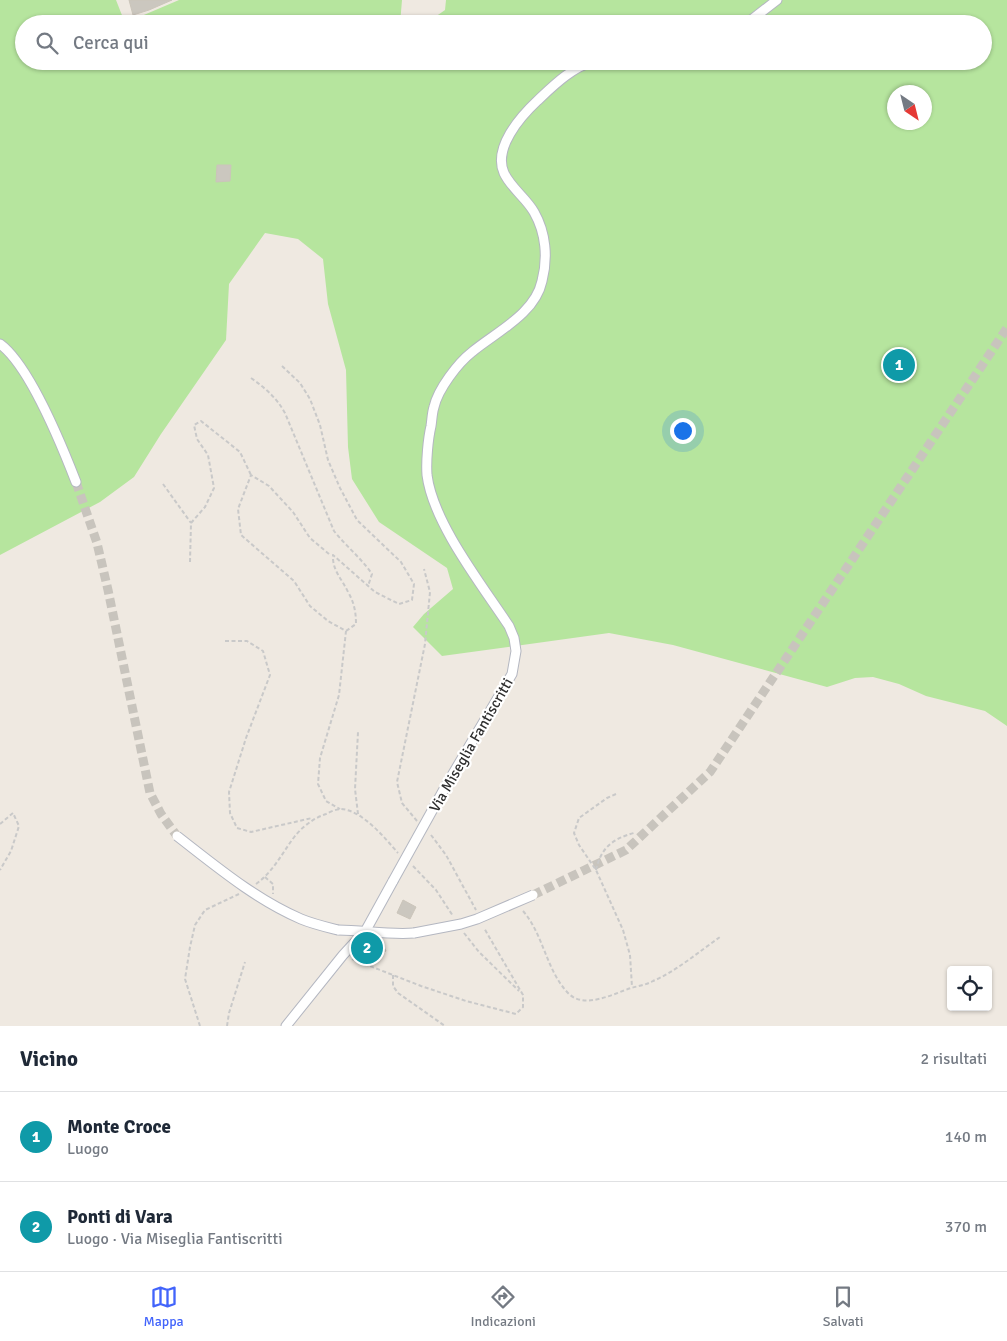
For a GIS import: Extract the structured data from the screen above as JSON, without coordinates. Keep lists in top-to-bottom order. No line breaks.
{"streets":{"street":["Via Miseglia Fantiscritti"]},"north":"bottom right","page":{"search":"Cerca qui","pins":["1","2"],"heading":["Vicino","2 risultati"],"list":[{"mark":"1","name":"Monte Croce","note":"Luogo","value":"140 m"},{"mark":"2","name":"Ponti di Vara","note":"Luogo · Via Miseglia Fantiscritti","value":"370 m"}],"nav":["Mappa","Indicazioni","Salvati"]}}
